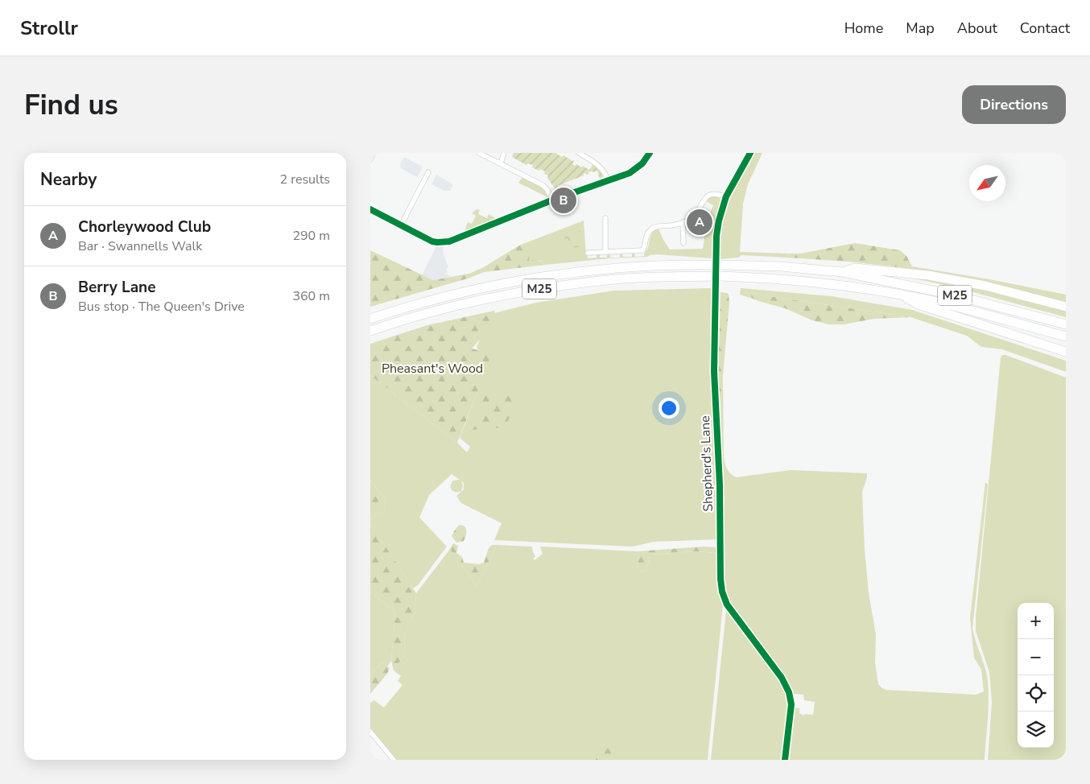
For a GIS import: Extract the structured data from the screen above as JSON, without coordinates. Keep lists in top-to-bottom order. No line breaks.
{"streets":{"highway":["M25"],"street":["Shepherd's Lane"]},"parks":["Pheasant's Wood"],"north":"bottom left","page":{"header":"Strollr","nav":["Home","Map","About","Contact"],"buttons":"Directions","title":"Find us","heading":["Nearby","2 results"],"pins":["B","A"],"list":[{"mark":"A","name":"Chorleywood Club","note":"Bar · Swannells Walk","value":"290 m"},{"mark":"B","name":"Berry Lane","note":"Bus stop · The Queen's Drive","value":"360 m"}],"map_buttons":["+","−"]}}
